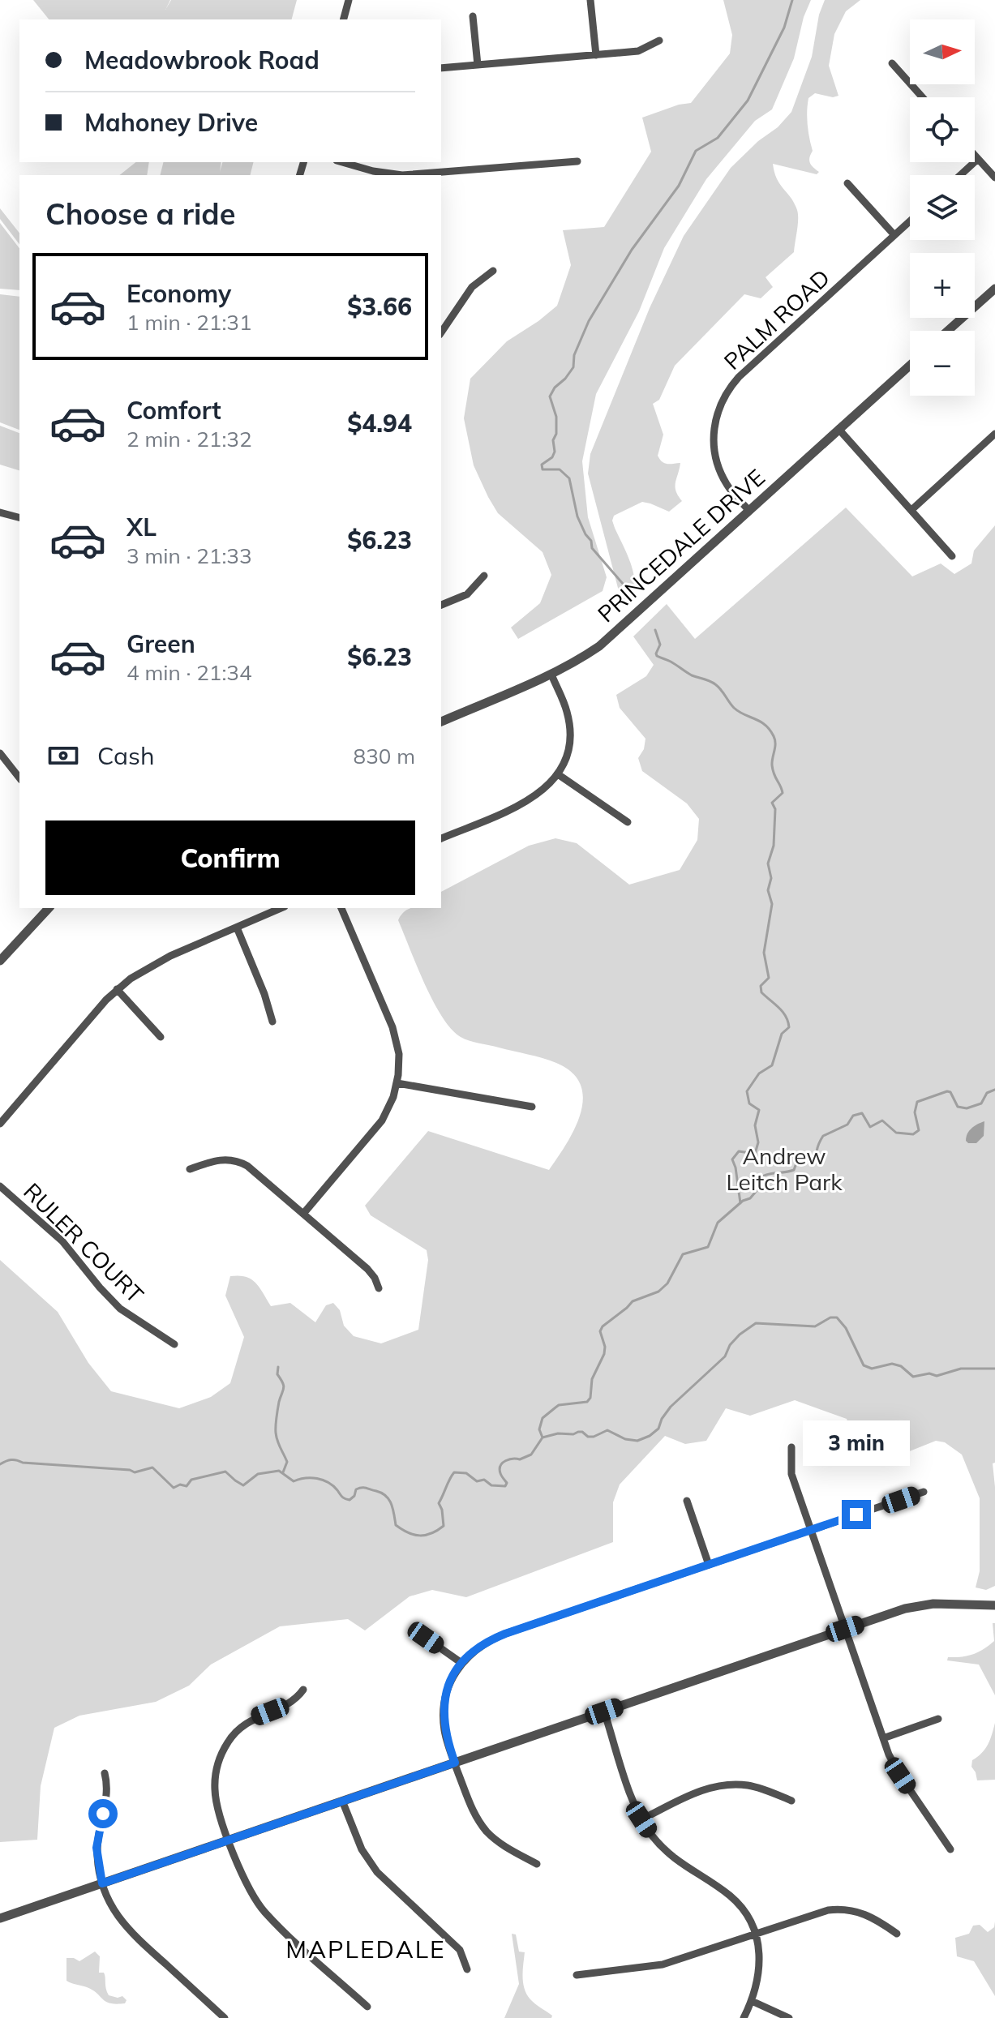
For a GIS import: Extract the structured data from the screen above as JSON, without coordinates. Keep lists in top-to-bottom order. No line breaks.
{"streets":{"street":["PALM ROAD","PRINCEDALE DRIVE","RULER COURT"]},"crossings":[["PALM ROAD","PRINCEDALE DRIVE"]],"districts":["MAPLEDALE"],"parks":["Andrew Leitch Park"],"north":"right","page":{"map_buttons":["+","−"],"banner":["Meadowbrook Road","Mahoney Drive"],"heading":"Choose a ride","list":[{"name":"Economy","note":"1 min · 21:31","value":"$3.66"},{"name":"Comfort","note":"2 min · 21:32","value":"$4.94"},{"name":"XL","note":"3 min · 21:33","value":"$6.23"},{"name":"Green","note":"4 min · 21:34","value":"$6.23"}],"pay":["Cash","830 m"],"buttons":"Confirm","bubble":"3 min"}}
